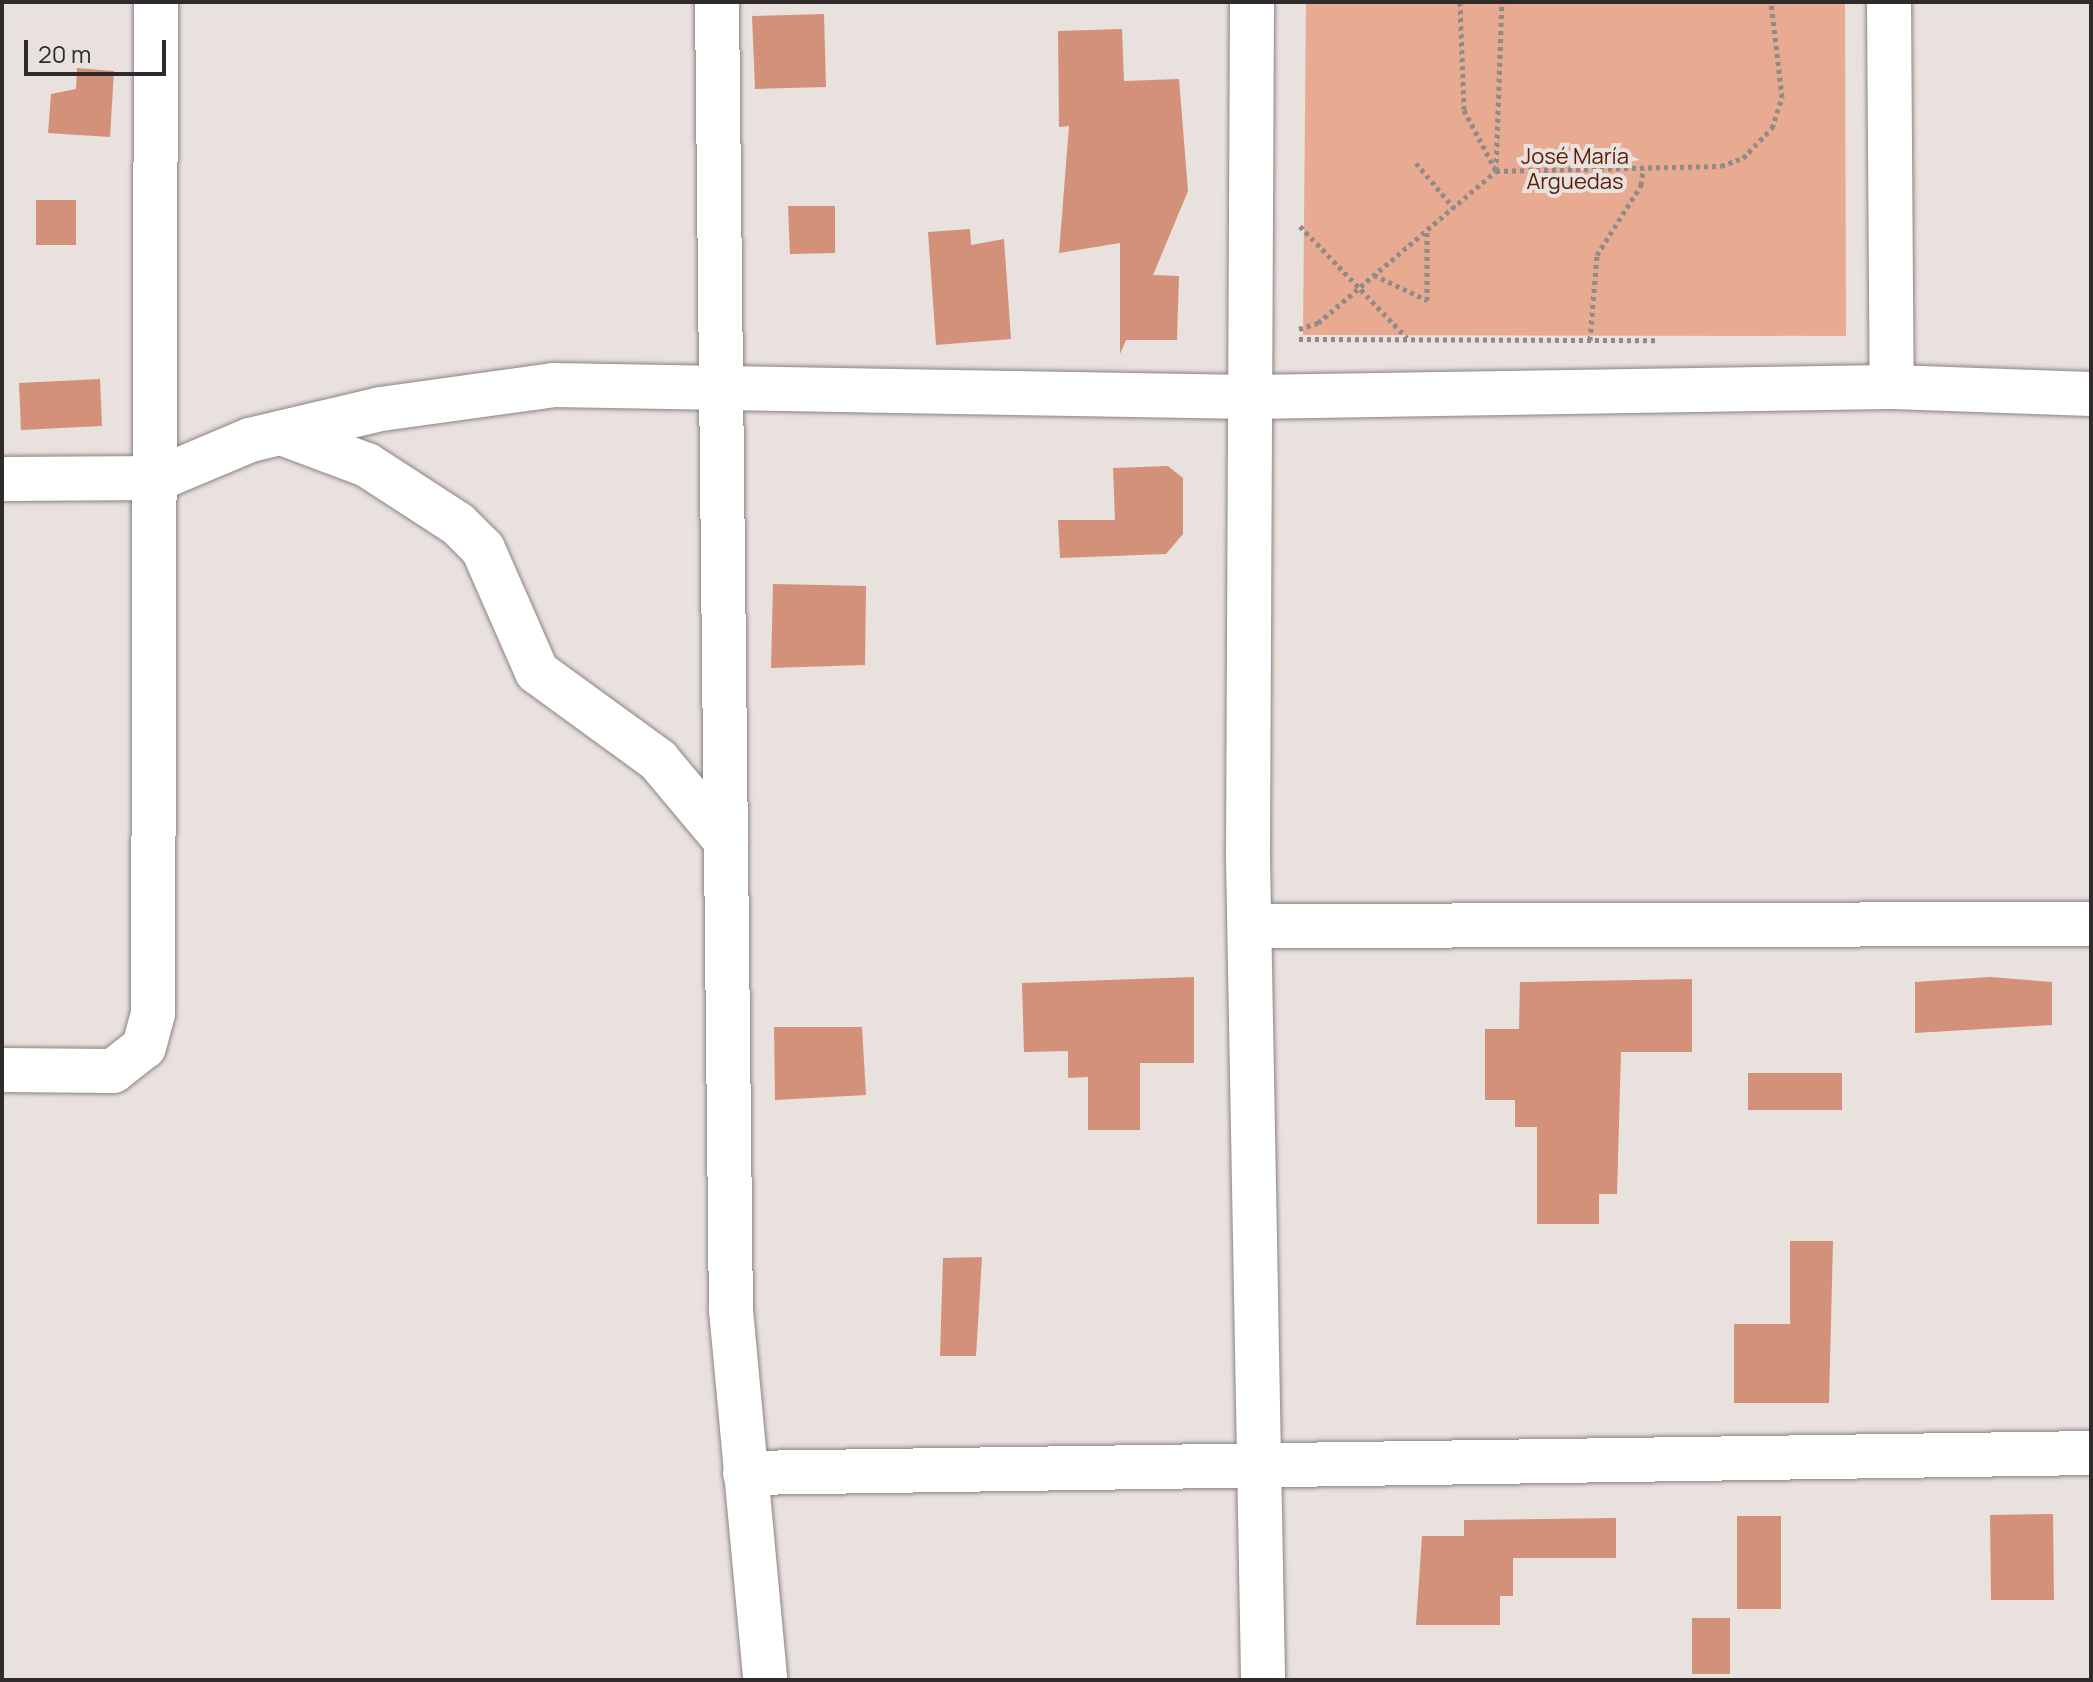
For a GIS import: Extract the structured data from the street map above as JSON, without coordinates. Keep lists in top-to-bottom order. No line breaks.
{"parks":["José María Arguedas"],"scale_bar":"20 m"}
